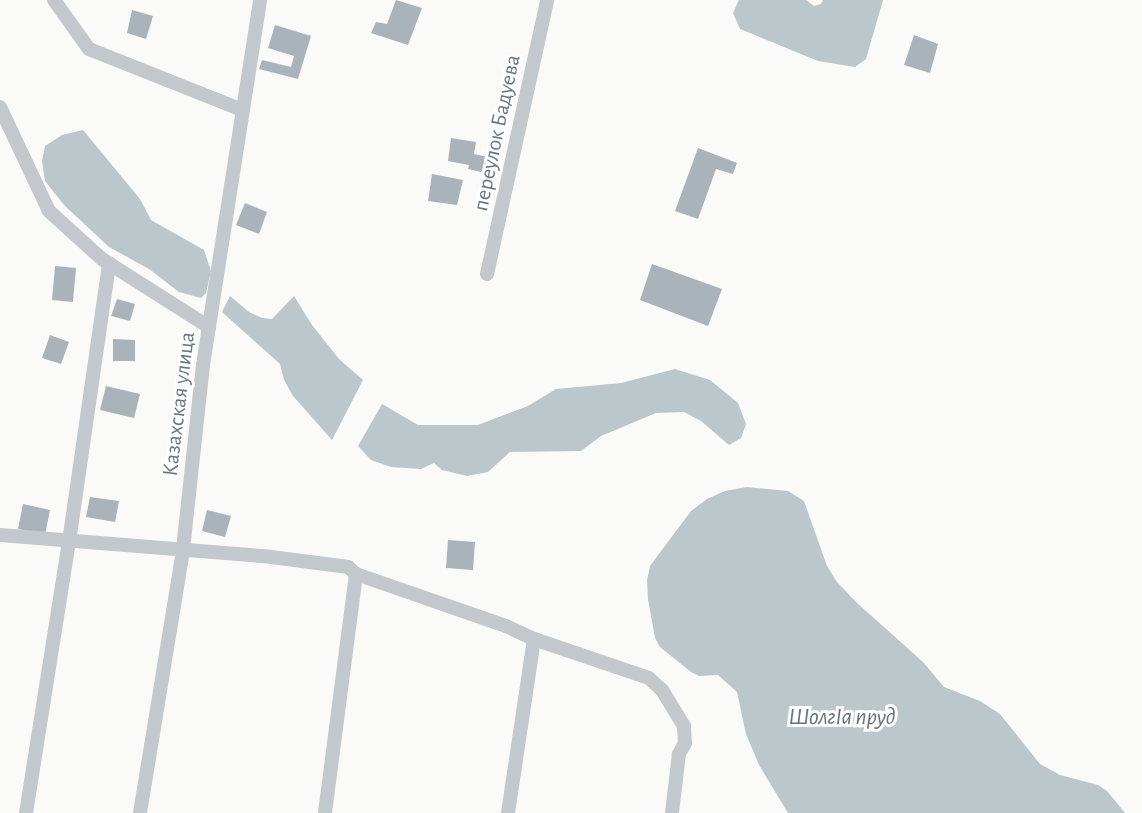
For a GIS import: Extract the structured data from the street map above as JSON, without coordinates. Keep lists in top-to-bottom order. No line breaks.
{"streets":{"street":["переулок Бадуева","Казахская улица"]},"water":["ШолгIа пруд"]}
